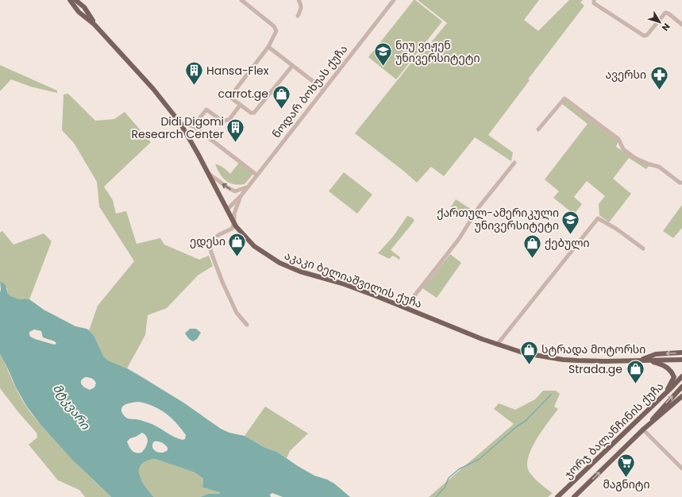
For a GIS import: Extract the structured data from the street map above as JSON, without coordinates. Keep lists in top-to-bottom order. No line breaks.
{"streets":{"main road":["აკაკი ბელიაშვილის ქუჩა","ჯორჯ ბალანჩინის ქუჩა"],"street":["ნოდარ ბოხუას ქუჩა"]},"water":["მტკვარი"],"places":{"school or university":["ნიუ ვიჟენ უნივერსიტეტი","ქართულ-ამერიკული უნივერსიტეტი"],"building":["Hansa-Flex","Didi Digomi Research Center"],"pharmacy":["ავერსი"],"shop":["carrot.ge","ედესი","ქებული","სტრადა მოტორსი","Strada.ge"],"supermarket":["მაგნიტი"]},"north":"bottom right"}
